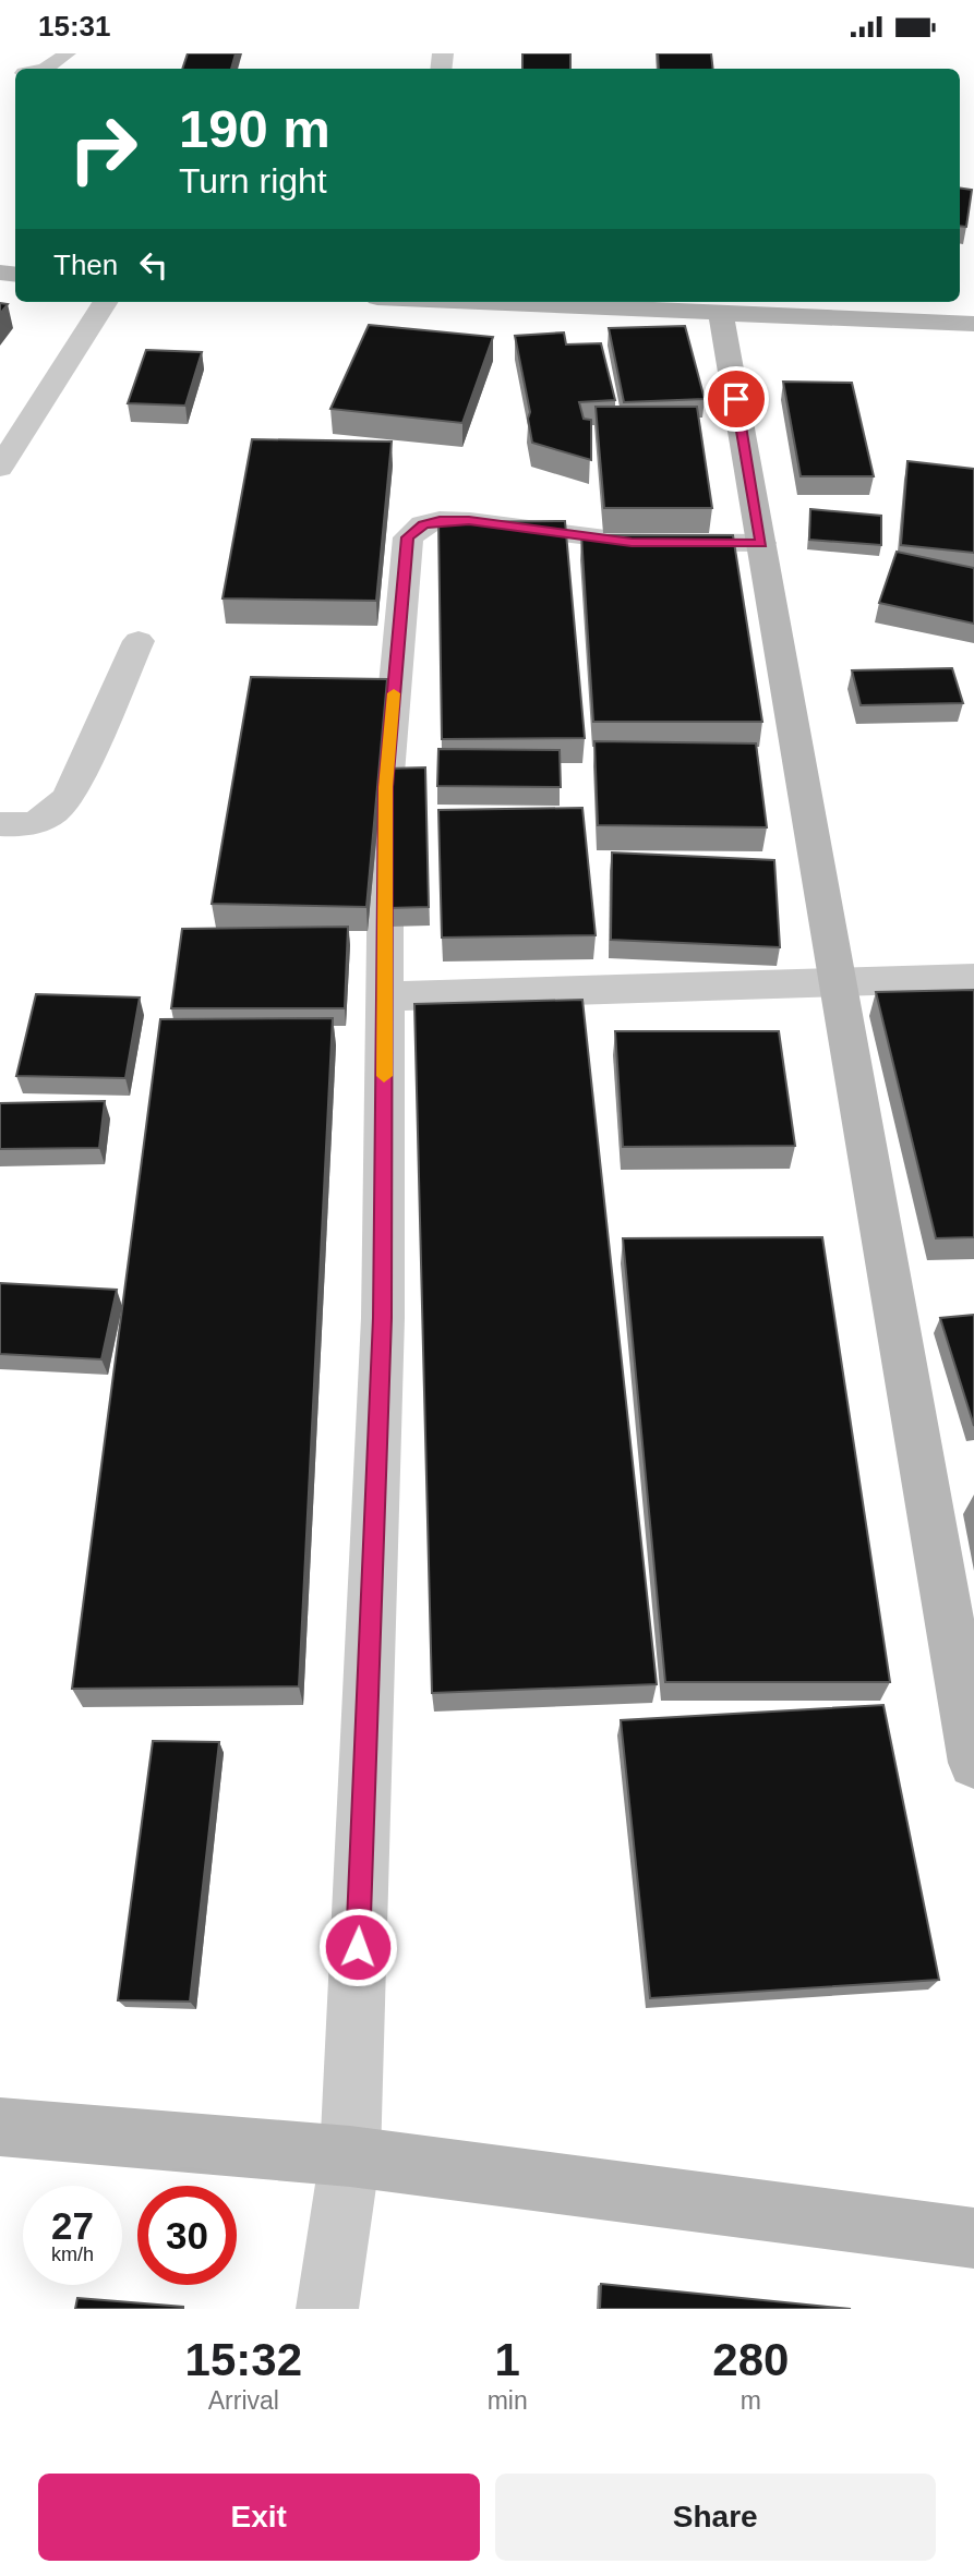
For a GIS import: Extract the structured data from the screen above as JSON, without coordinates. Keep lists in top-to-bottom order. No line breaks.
{"page":{"status":"15:31","turn":["190 m","Turn right"],"then":"Then","speed":"27 km/h","limit":"30","eta":["15:32","Arrival","1","min","280","m"],"buttons":["Exit","Share"]}}
